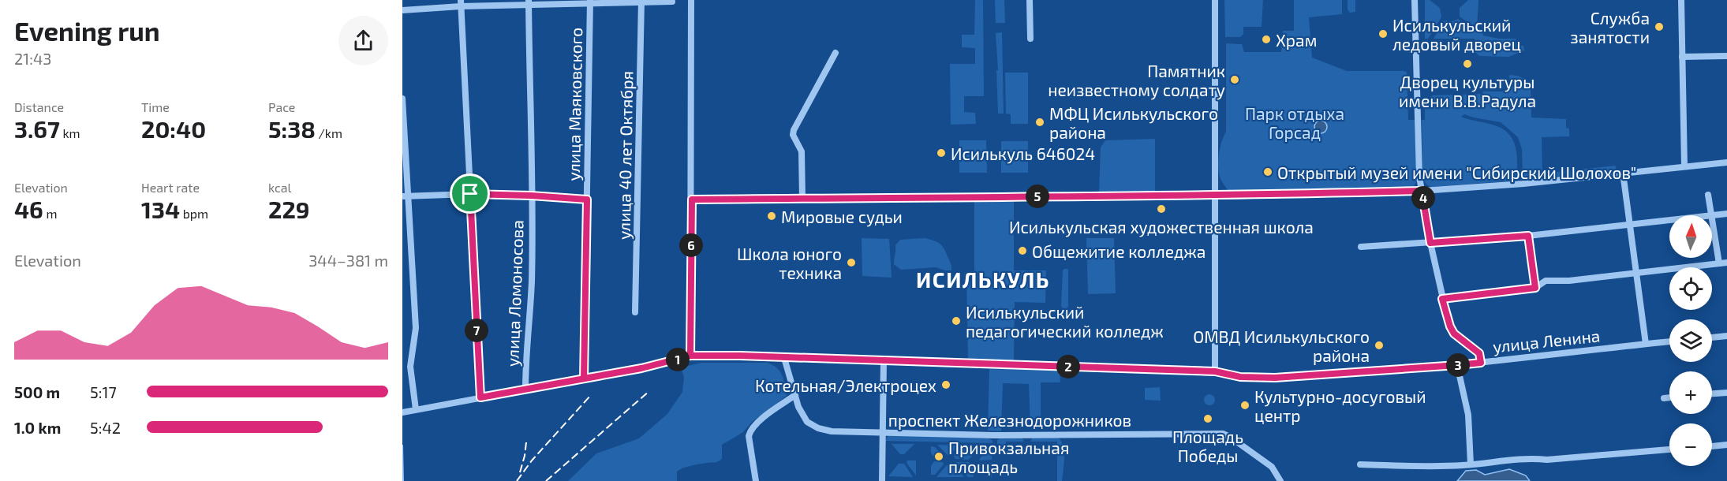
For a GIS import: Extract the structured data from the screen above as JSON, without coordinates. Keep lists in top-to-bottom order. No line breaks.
{"streets":{"street":["улица Маяковского","улица 40 лет Октября","улица Ломоносова","улица Ленина","проспект Железнодорожников"]},"crossings":[["улица Маяковского","улица Ленина"],["улица Ломоносова","улица Ленина"],["улица Ленина","проспект Железнодорожников"]],"districts":["ИСИЛЬКУЛЬ"],"parks":["Парк отдыха Горсад"],"places":["Служба занятости","Исилькульский ледовый дворец","Храм","Дворец культуры имени В.В.Радула","Памятник неизвестному солдату","МФЦ Исилькульского района","Исилькуль 646024","Открытый музей имени \"Сибирский Шолохов\"","Исилькульская художественная школа","Мировые судьи","Общежитие колледжа","Школа юного техника","Исилькульский педагогический колледж","ОМВД Исилькульского района","Котельная/Электроцех","Культурно-досуговый центр","Площадь Победы","Привокзальная площадь"],"north":"top","page":{"heading":["Evening run","21:43"],"stats":[["Distance","3.67 km"],["Time","20:40"],["Pace","5:38 /km"],["Elevation","46 m"],["Heart rate","134 bpm"],["kcal","229"]],"pins":["5","4","6","7","1","3","2"],"map_buttons":["+","−"],"chart":["Elevation","344–381 m"],"list":[{"name":"500 m","note":"5:17"},{"name":"1.0 km","note":"5:42"}]}}
